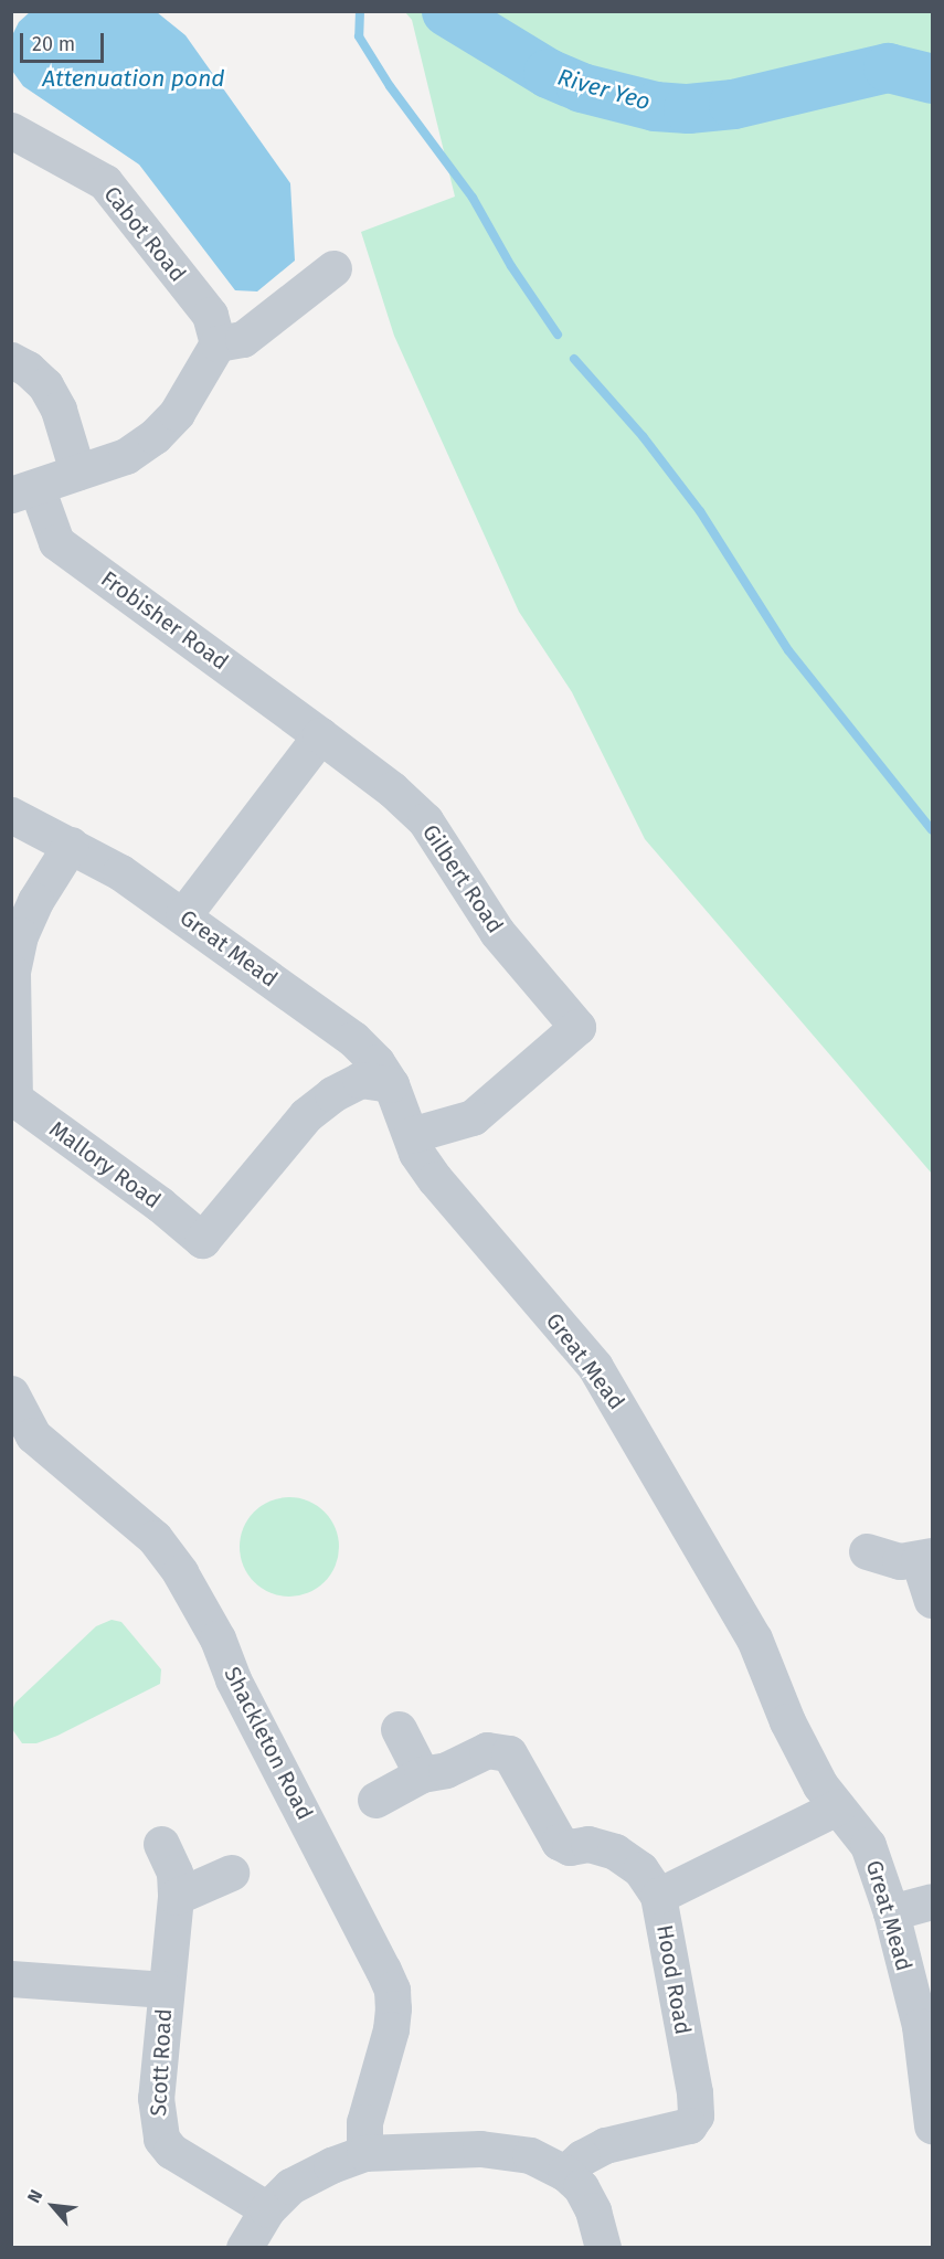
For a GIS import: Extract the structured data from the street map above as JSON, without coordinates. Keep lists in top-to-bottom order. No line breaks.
{"streets":{"street":["Cabot Road","Frobisher Road","Gilbert Road","Great Mead","Mallory Road","Shackleton Road","Hood Road","Scott Road"]},"crossings":[["Frobisher Road","Gilbert Road"],["Gilbert Road","Great Mead"],["Great Mead","Mallory Road"],["Great Mead","Hood Road"]],"water":["Attenuation pond","River Yeo"],"scale_bar":"20 m","north":"top left"}
